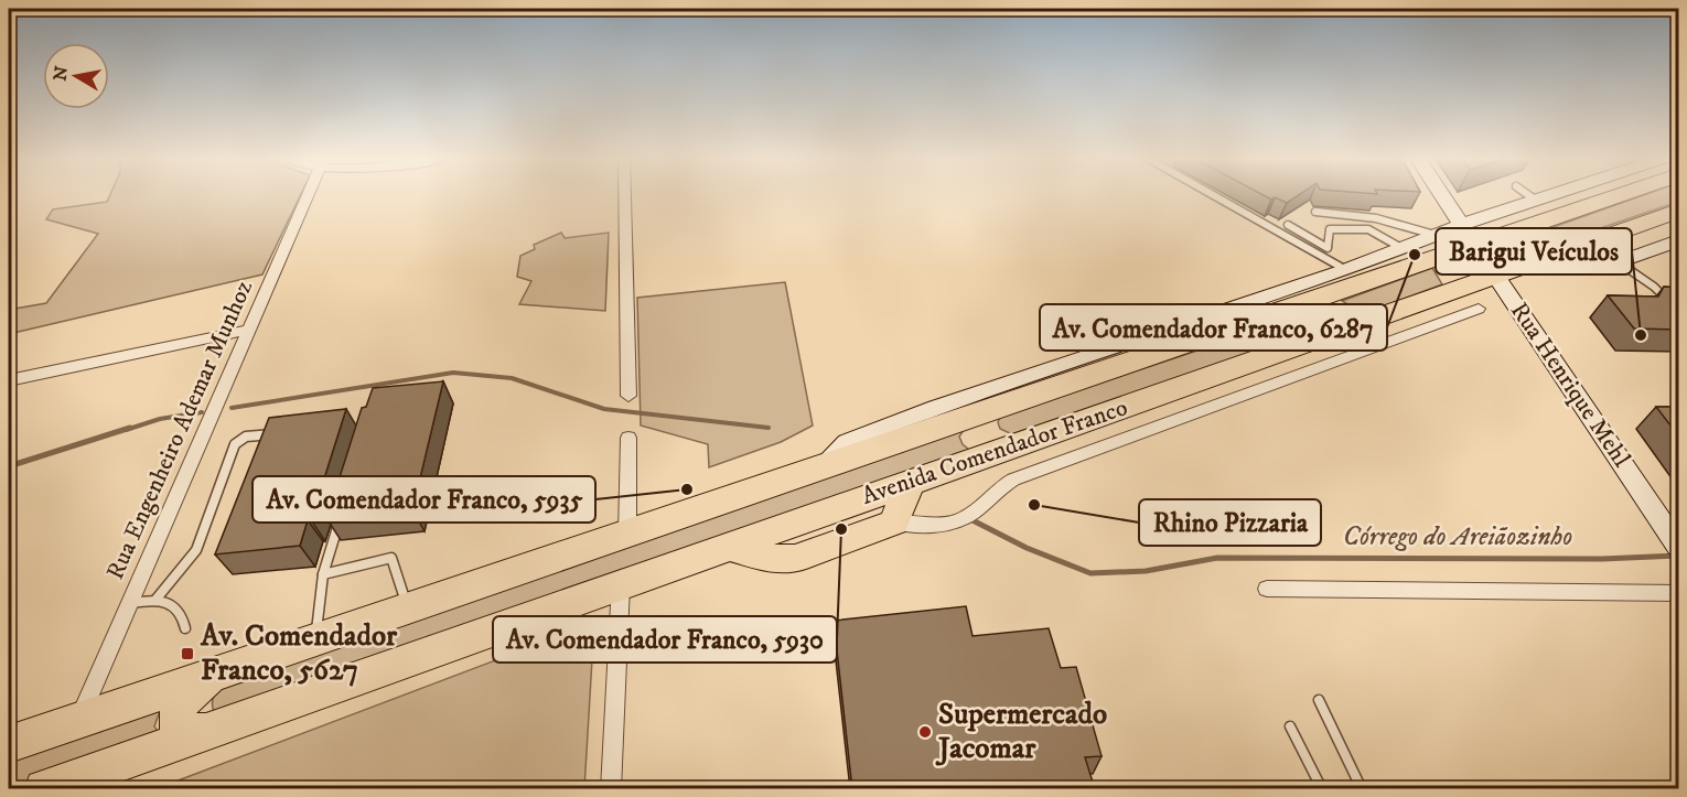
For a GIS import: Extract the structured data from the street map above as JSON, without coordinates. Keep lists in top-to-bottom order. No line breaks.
{"streets":{"highway":["Avenida Comendador Franco"],"street":["Rua Henrique Mehl","Rua Engenheiro Ademar Munhoz"]},"crossings":[["Rua Henrique Mehl","Avenida Comendador Franco"],["Rua Engenheiro Ademar Munhoz","Avenida Comendador Franco"]],"water":["Córrego do Areiãozinho"],"places":{"other":["Av. Comendador Franco, 6287","Barigui Veículos","Av. Comendador Franco, 5935","Rhino Pizzaria","Av. Comendador Franco, 5930","Supermercado Jacomar"],"transit":["Av. Comendador Franco, 5627"]},"north":"left"}
